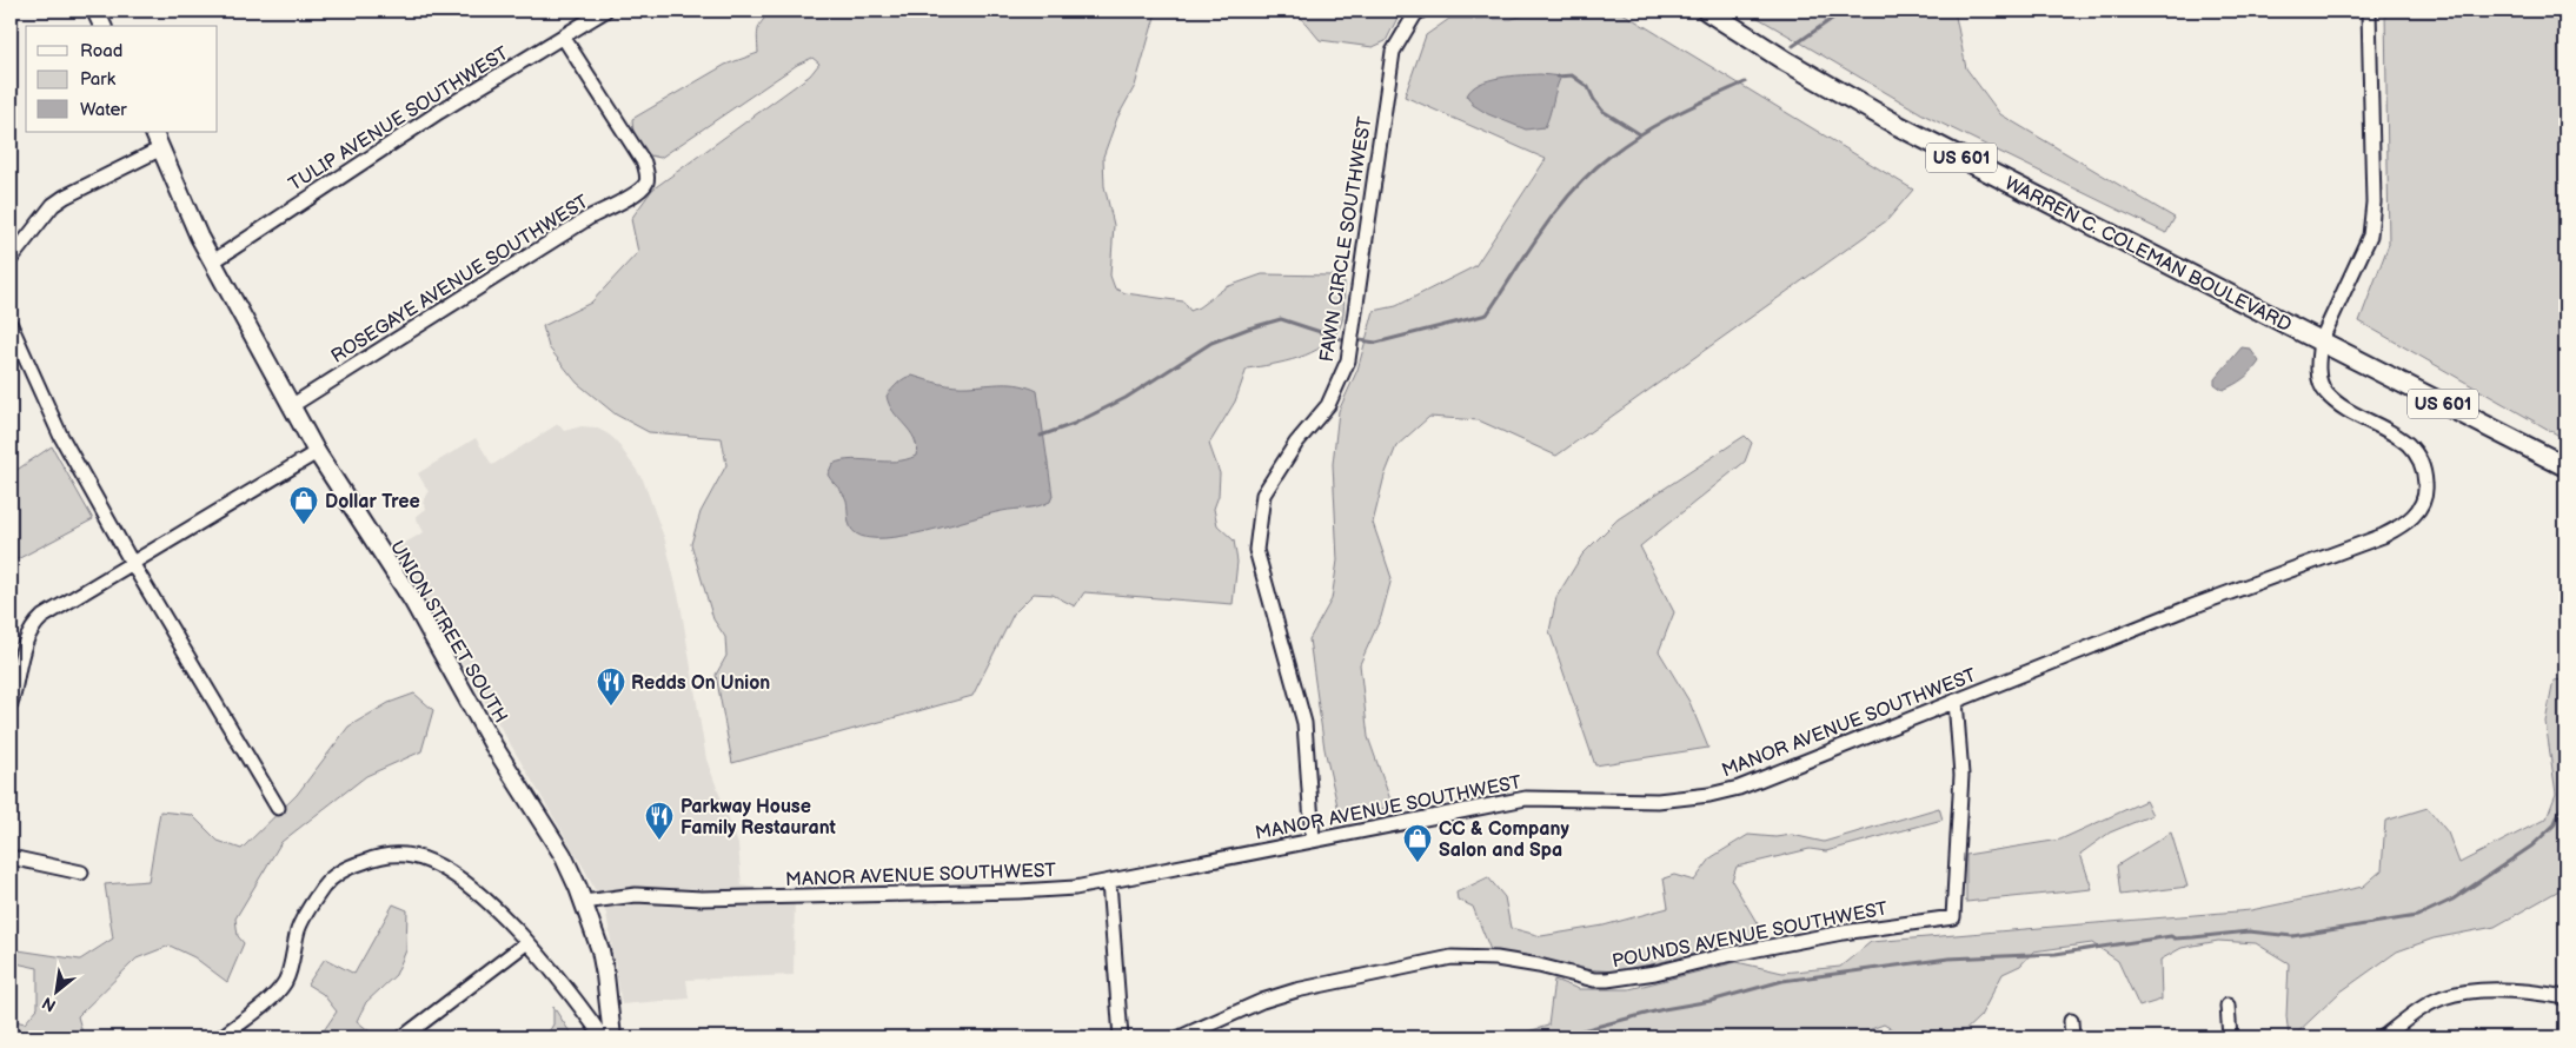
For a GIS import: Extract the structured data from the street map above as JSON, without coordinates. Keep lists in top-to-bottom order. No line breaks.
{"streets":{"highway":["US 601","WARREN C. COLEMAN BOULEVARD"],"main road":["UNION STREET SOUTH"],"street":["TULIP AVENUE SOUTHWEST","FAWN CIRCLE SOUTHWEST","ROSEGAYE AVENUE SOUTHWEST","MANOR AVENUE SOUTHWEST","POUNDS AVENUE SOUTHWEST"]},"crossings":[["TULIP AVENUE SOUTHWEST","ROSEGAYE AVENUE SOUTHWEST"],["TULIP AVENUE SOUTHWEST","UNION STREET SOUTH"],["FAWN CIRCLE SOUTHWEST","MANOR AVENUE SOUTHWEST"],["WARREN C. COLEMAN BOULEVARD","MANOR AVENUE SOUTHWEST"],["ROSEGAYE AVENUE SOUTHWEST","UNION STREET SOUTH"],["UNION STREET SOUTH","MANOR AVENUE SOUTHWEST"],["MANOR AVENUE SOUTHWEST","POUNDS AVENUE SOUTHWEST"]],"places":{"shop":["Dollar Tree","CC & Company Salon and Spa"],"restaurant":["Redds On Union","Parkway House Family Restaurant"]},"legend":["Road","Park","Water"],"north":"bottom left"}
